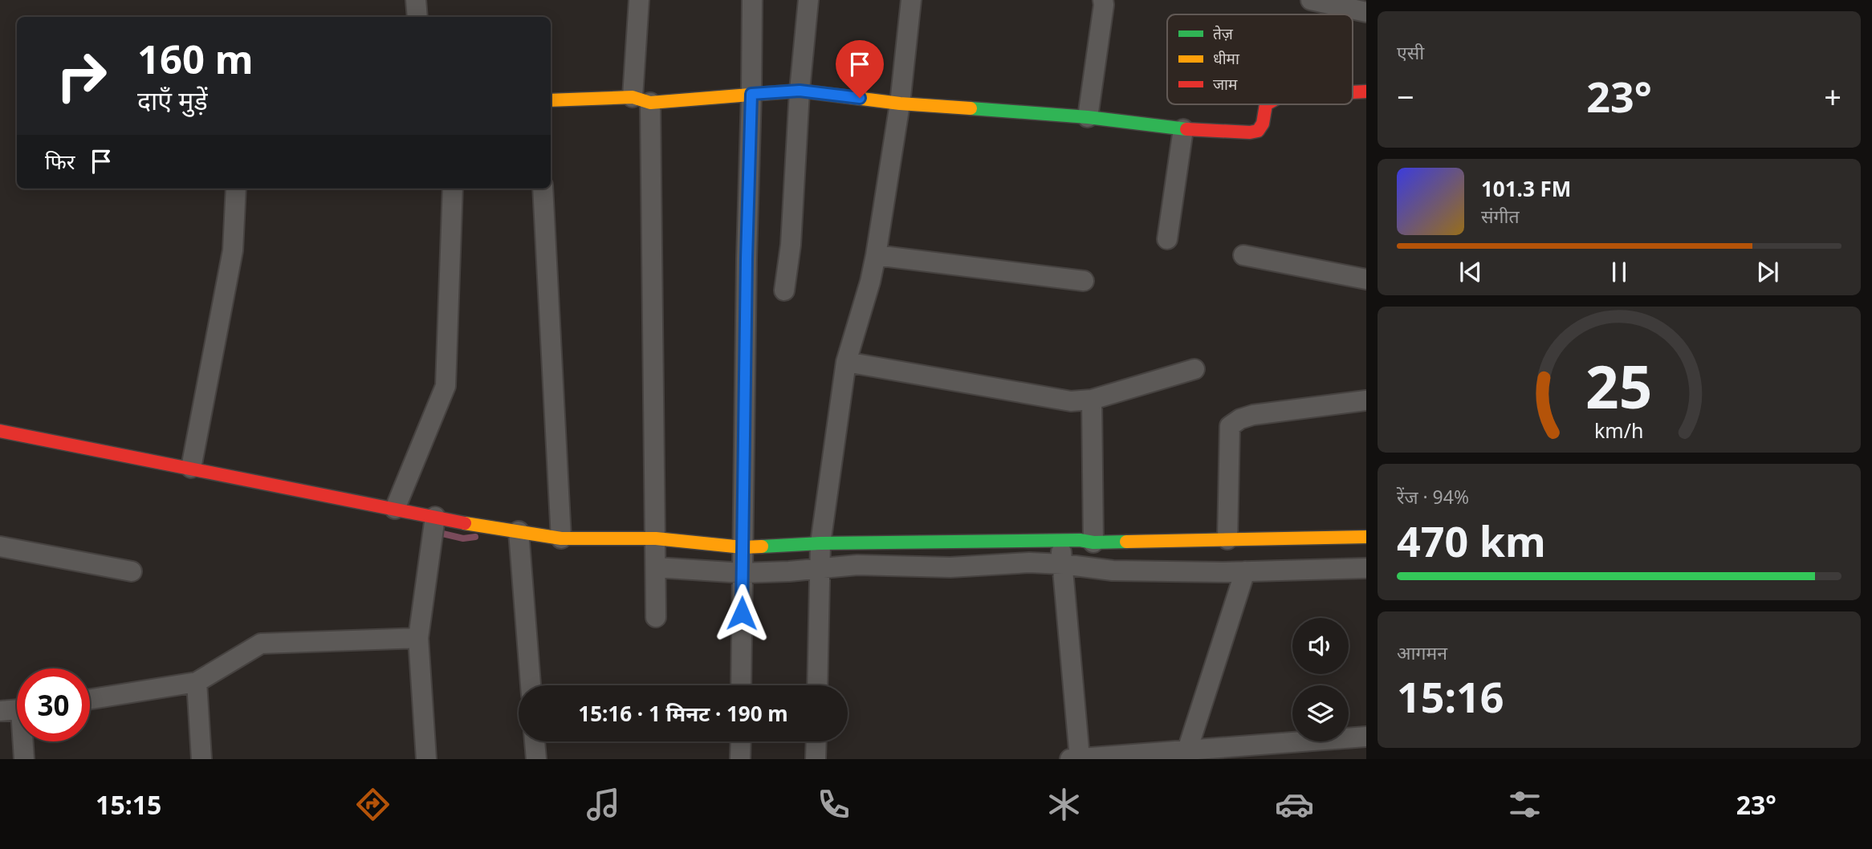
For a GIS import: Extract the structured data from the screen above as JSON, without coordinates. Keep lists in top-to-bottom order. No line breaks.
{"legend":["तेज़","धीमा","जाम"],"page":{"tile":["एसी",["रेंज · 94%","470 km"],["आगमन","15:16"]],"turn":["160 m","दाएँ मुड़ें"],"heat":["−","23°","+"],"then":"फिर","song":["101.3 FM","संगीत"],"limit":"30","trip":"15:16 · 1 मिनट · 190 m","tabs":["15:15","23°"],"gauge":["25","km/h"]}}
